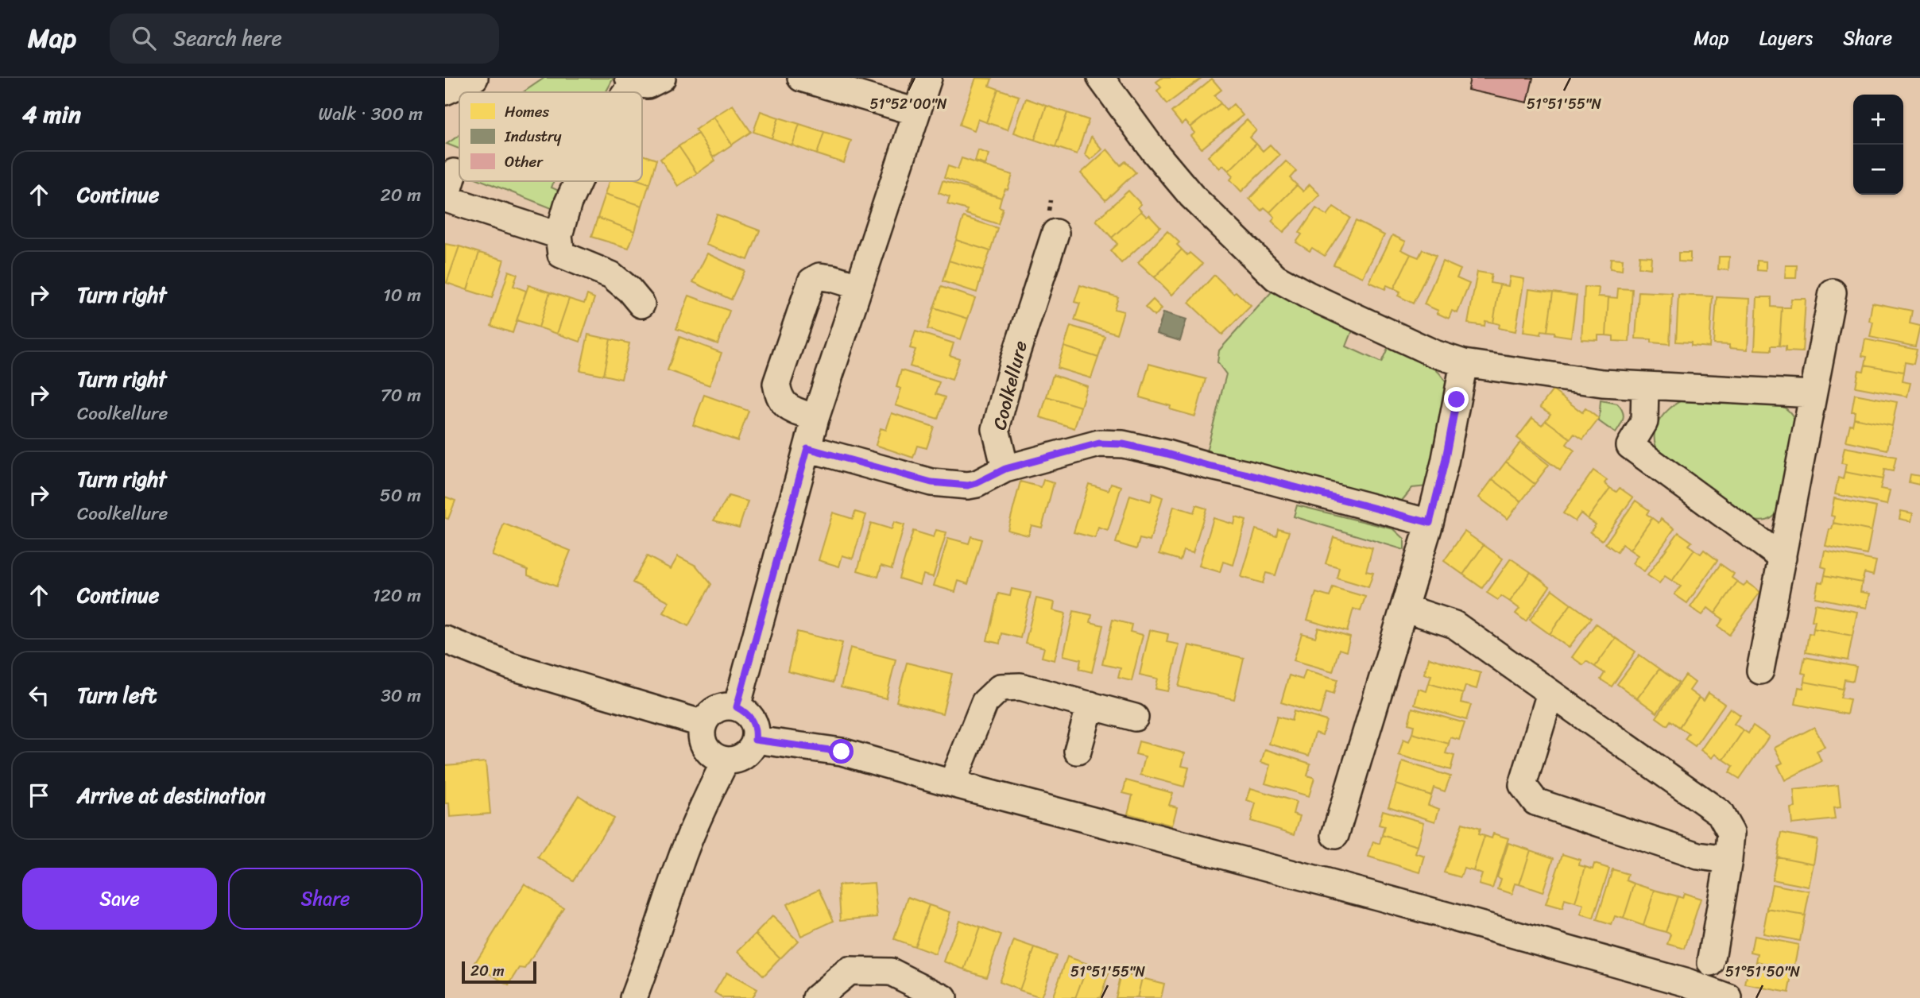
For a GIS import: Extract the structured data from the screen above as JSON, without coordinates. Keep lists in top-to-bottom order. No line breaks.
{"streets":{"street":["Coolkellure"]},"legend":["Homes","Industry","Other"],"scale_bar":"20 m","page":{"header":"Map","search":"Search here","nav":["Map","Layers","Share"],"heading":["4 min","Walk · 300 m"],"map_buttons":["+","−"],"list":[["Continue","20 m"],["Turn right","10 m"],["Turn right","Coolkellure","70 m"],["Turn right","Coolkellure","50 m"],["Continue","120 m"],["Turn left","30 m"],"Arrive at destination"],"buttons":["Save","Share"],"scale":"20 m"},"coordinates":["51°52'00\"N","51°51'55\"N","51°51'50\"N"]}
